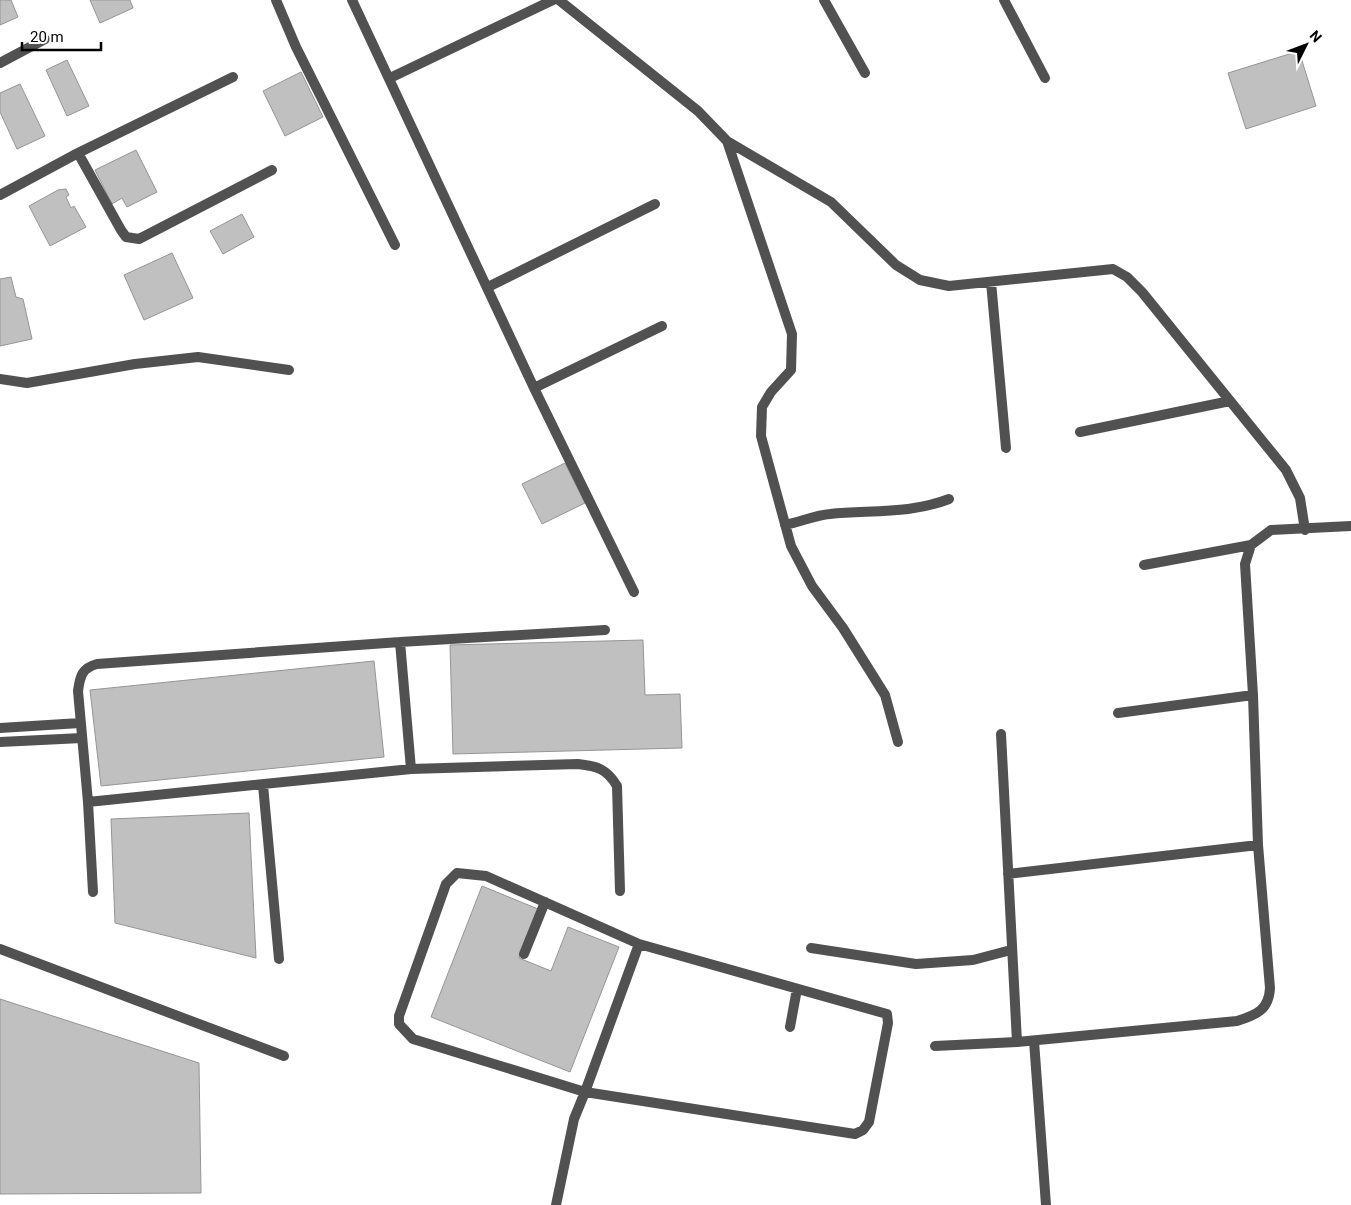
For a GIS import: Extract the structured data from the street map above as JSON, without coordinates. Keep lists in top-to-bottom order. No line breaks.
{"scale_bar":"20 m","north":"top right"}
